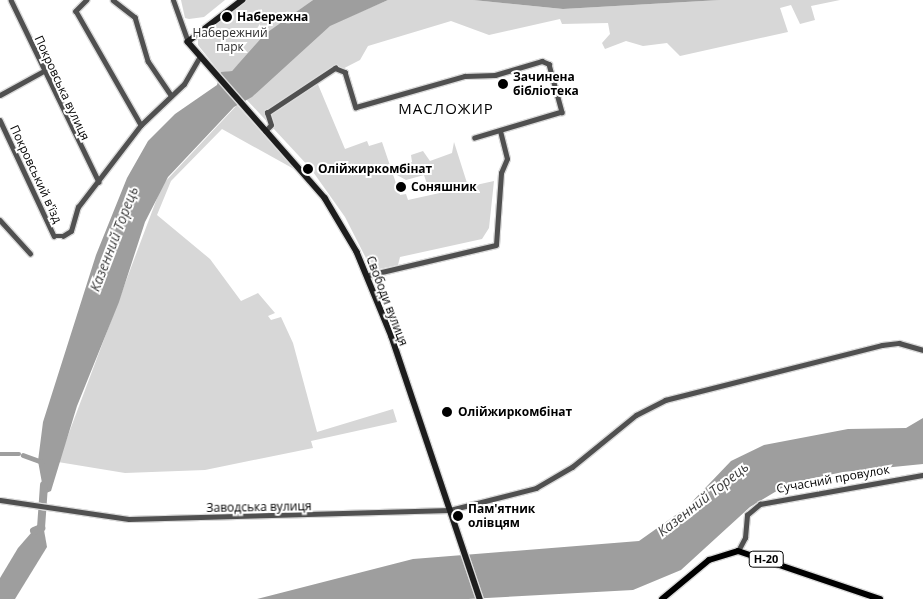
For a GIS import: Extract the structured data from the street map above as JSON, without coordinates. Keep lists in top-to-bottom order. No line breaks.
{"streets":{"main road":["Свободи вулиця","Н-20"],"street":["Покровська вулиця","Покровський в'їзд","Сучасний провулок","Заводська вулиця"]},"crossings":[["Покровська вулиця","Покровський в'їзд"],["Свободи вулиця","Заводська вулиця"],["Сучасний провулок","Н-20"]],"districts":["МАСЛОЖИР"],"water":["Казенний Торець"],"parks":["Набережний парк"],"places":["Набережна","Зачинена бібліотека","Олійжиркомбінат","Соняшник","Олійжиркомбiнат","Пам'ятник олівцям"]}
